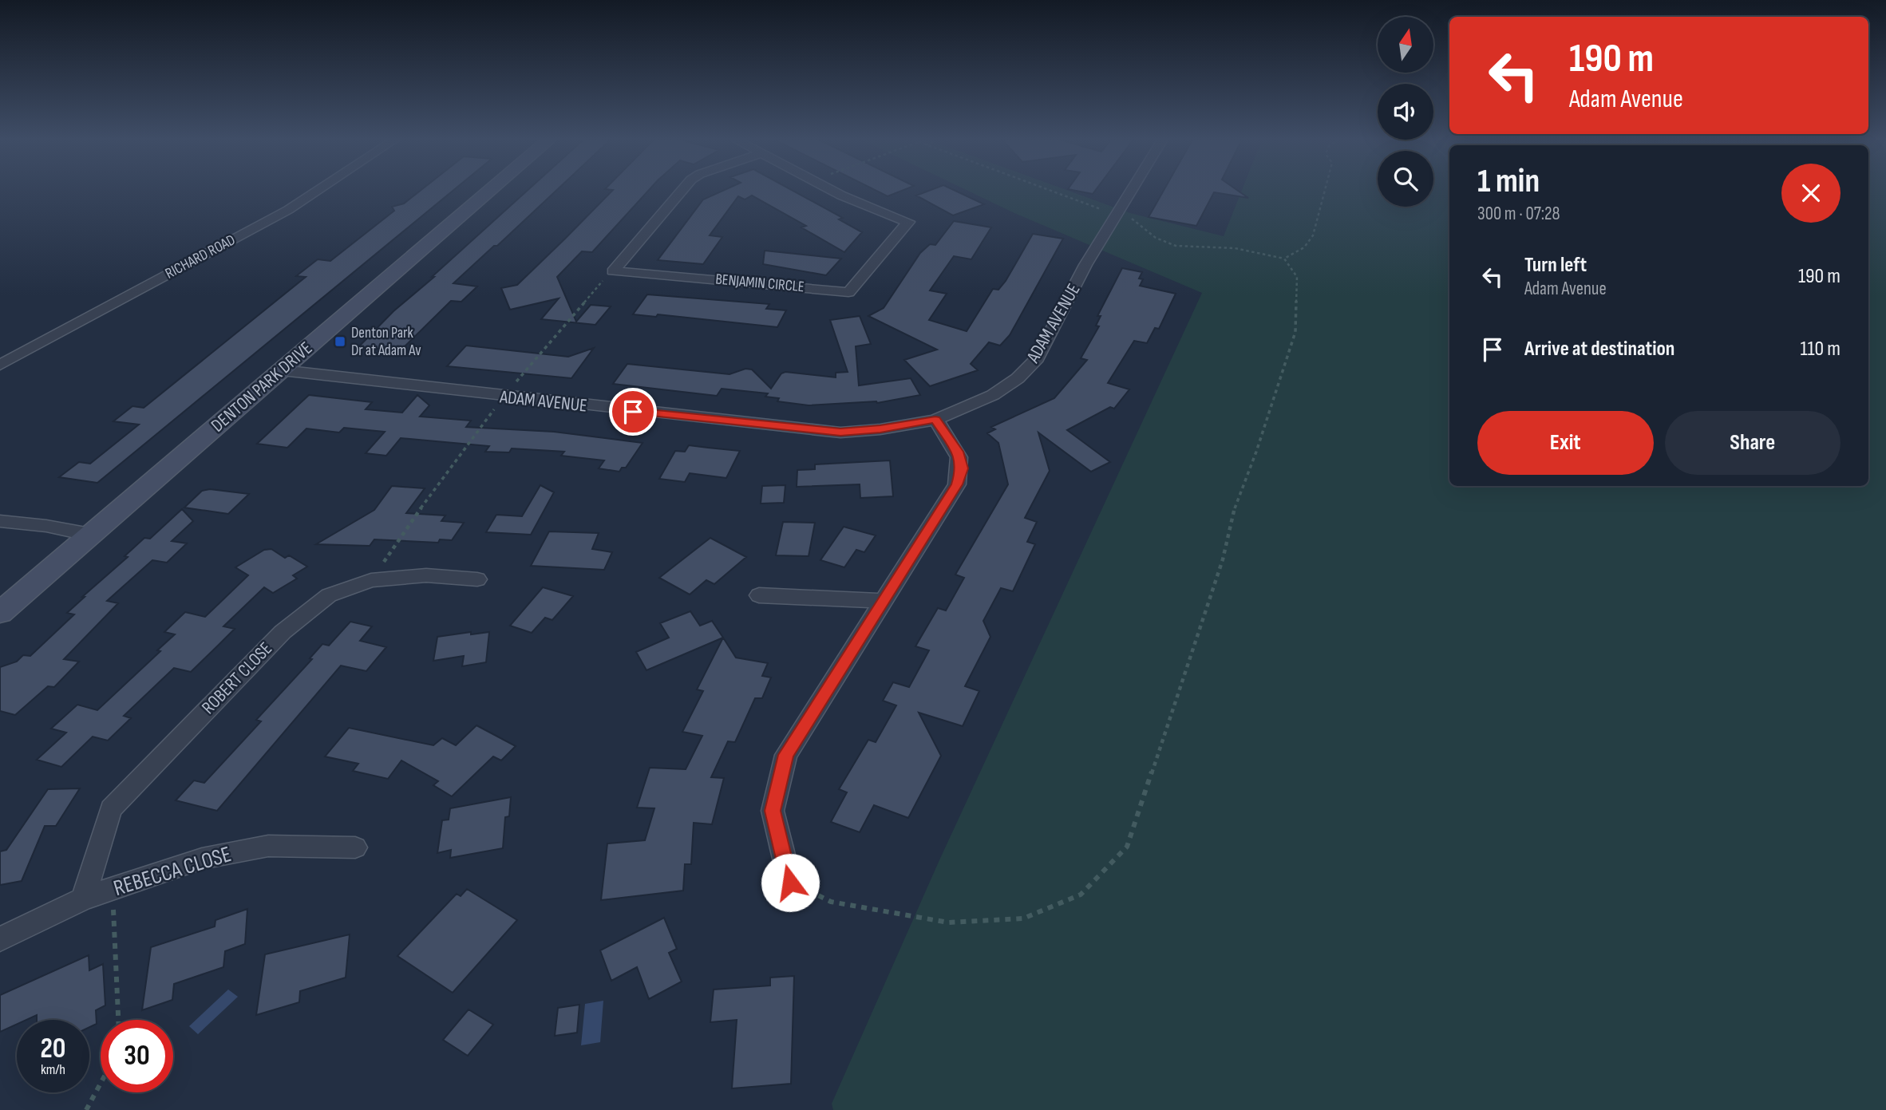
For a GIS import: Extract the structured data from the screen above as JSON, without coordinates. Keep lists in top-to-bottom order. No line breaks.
{"streets":{"main road":["DENTON PARK DRIVE"],"street":["RICHARD ROAD","BENJAMIN CIRCLE","ADAM AVENUE","ROBERT CLOSE","REBECCA CLOSE"]},"crossings":[["ADAM AVENUE","DENTON PARK DRIVE"],["ROBERT CLOSE","REBECCA CLOSE"]],"places":{"transit":["Denton Park Dr at Adam Av"]},"north":"top","page":{"turn":["190 m","Adam Avenue"],"heading":["1 min","300 m · 07:28"],"list":[{"name":"Turn left","note":"Adam Avenue","value":"190 m"},{"name":"Arrive at destination","value":"110 m"}],"buttons":["Exit","Share"],"speed":"20 km/h","limit":"30"}}
